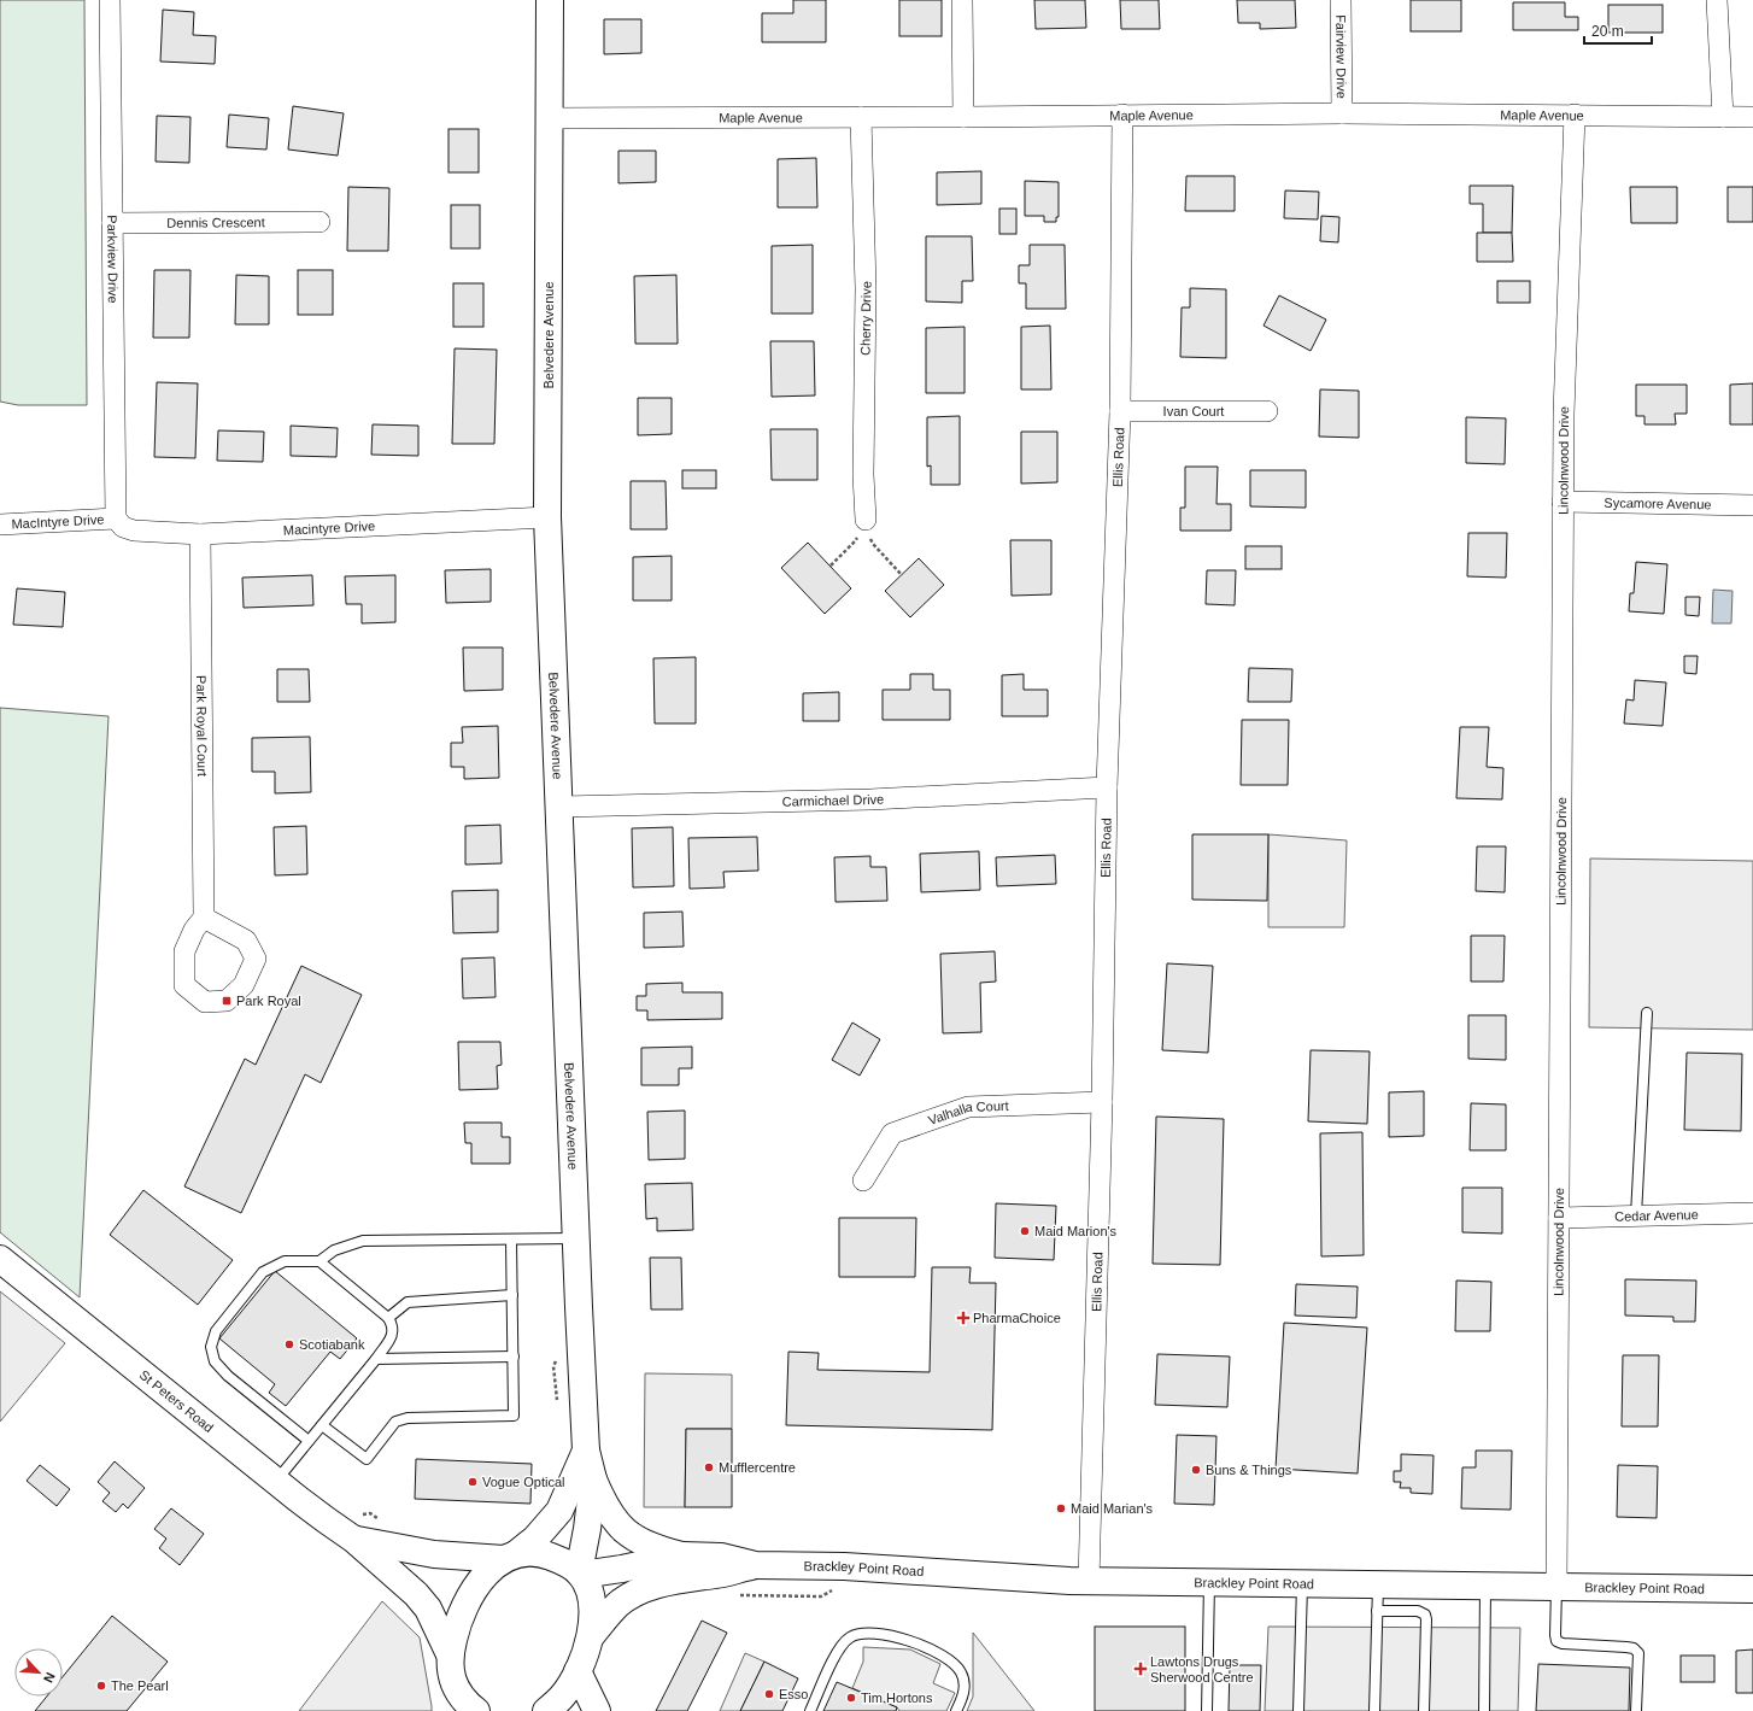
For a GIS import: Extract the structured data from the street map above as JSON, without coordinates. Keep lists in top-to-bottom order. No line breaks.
{"streets":{"main road":["Belvedere Avenue","St Peters Road","Brackley Point Road"],"street":["Fairview Drive","Maple Avenue","Dennis Crescent","Parkview Drive","Cherry Drive","Ivan Court","Ellis Road","Lincolnwood Drive","Sycamore Avenue","MacIntyre Drive","Macintyre Drive","Park Royal Court","Carmichael Drive","Valhalla Court","Cedar Avenue"]},"crossings":[["Fairview Drive","Maple Avenue"],["Maple Avenue","Cherry Drive"],["Maple Avenue","Belvedere Avenue"],["Maple Avenue","Ellis Road"],["Maple Avenue","Lincolnwood Drive"],["Dennis Crescent","Parkview Drive"],["Parkview Drive","MacIntyre Drive"],["Parkview Drive","Macintyre Drive"],["Belvedere Avenue","Macintyre Drive"],["Belvedere Avenue","Carmichael Drive"],["Belvedere Avenue","St Peters Road"],["Belvedere Avenue","Brackley Point Road"],["Ivan Court","Ellis Road"],["Ellis Road","Carmichael Drive"],["Ellis Road","Valhalla Court"],["Ellis Road","Brackley Point Road"],["Lincolnwood Drive","Sycamore Avenue"],["Lincolnwood Drive","Cedar Avenue"],["Lincolnwood Drive","Brackley Point Road"],["MacIntyre Drive","Macintyre Drive"],["Macintyre Drive","Park Royal Court"],["St Peters Road","Brackley Point Road"]],"places":{"transit":["Park Royal"],"other":["Maid Marion's","Scotiabank","Mufflercentre","Buns & Things","Vogue Optical","Maid Marian's","The Pearl","Esso","Tim Hortons"],"health":["PharmaChoice","Lawtons Drugs Sherwood Centre"]},"scale_bar":"20 m","north":"bottom right"}
